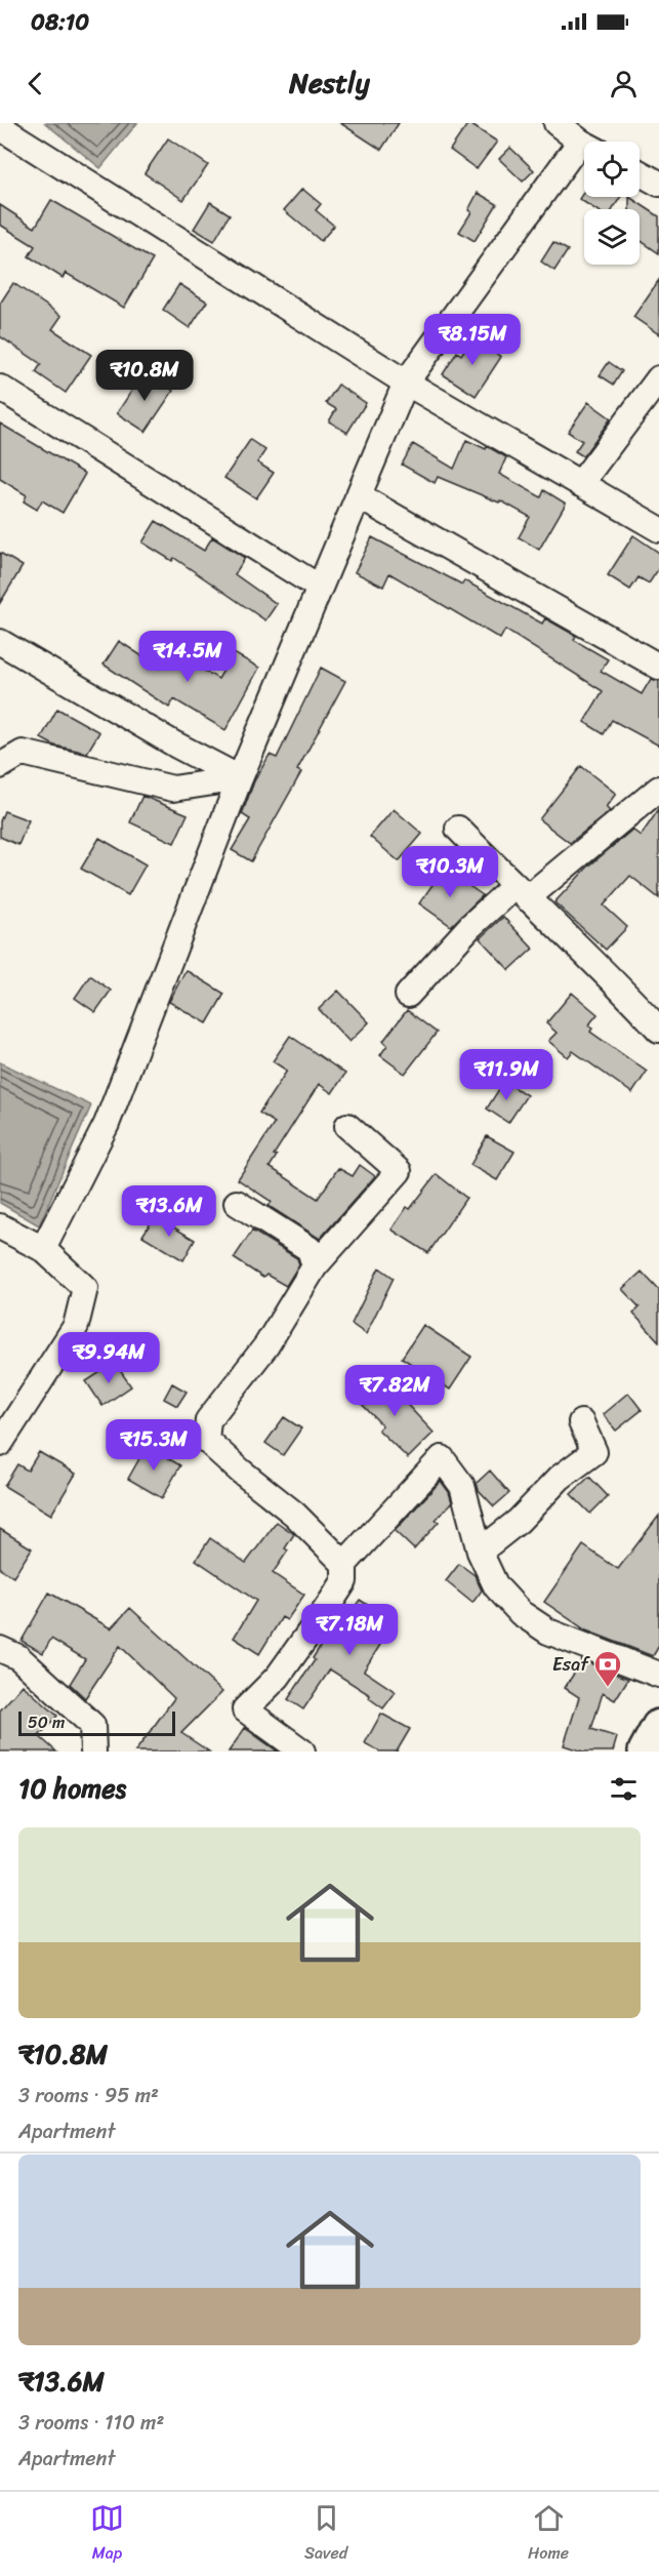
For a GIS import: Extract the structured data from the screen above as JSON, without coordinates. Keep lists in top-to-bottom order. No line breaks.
{"places":{"bank":["Esaf"]},"scale_bar":"50 m","page":{"status":"08:10","header":"Nestly","price":["₹8.15M","₹10.8M","₹14.5M","₹10.3M","₹11.9M","₹13.6M","₹9.94M","₹7.82M","₹15.3M","₹7.18M"],"scale":"50 m","heading":"10 homes","list":[{"name":"₹10.8M","note":"3 rooms · 95 m² · Apartment"},{"name":"₹13.6M","note":"3 rooms · 110 m² · Apartment"}],"tabs":["Map","Saved","Home"]}}
